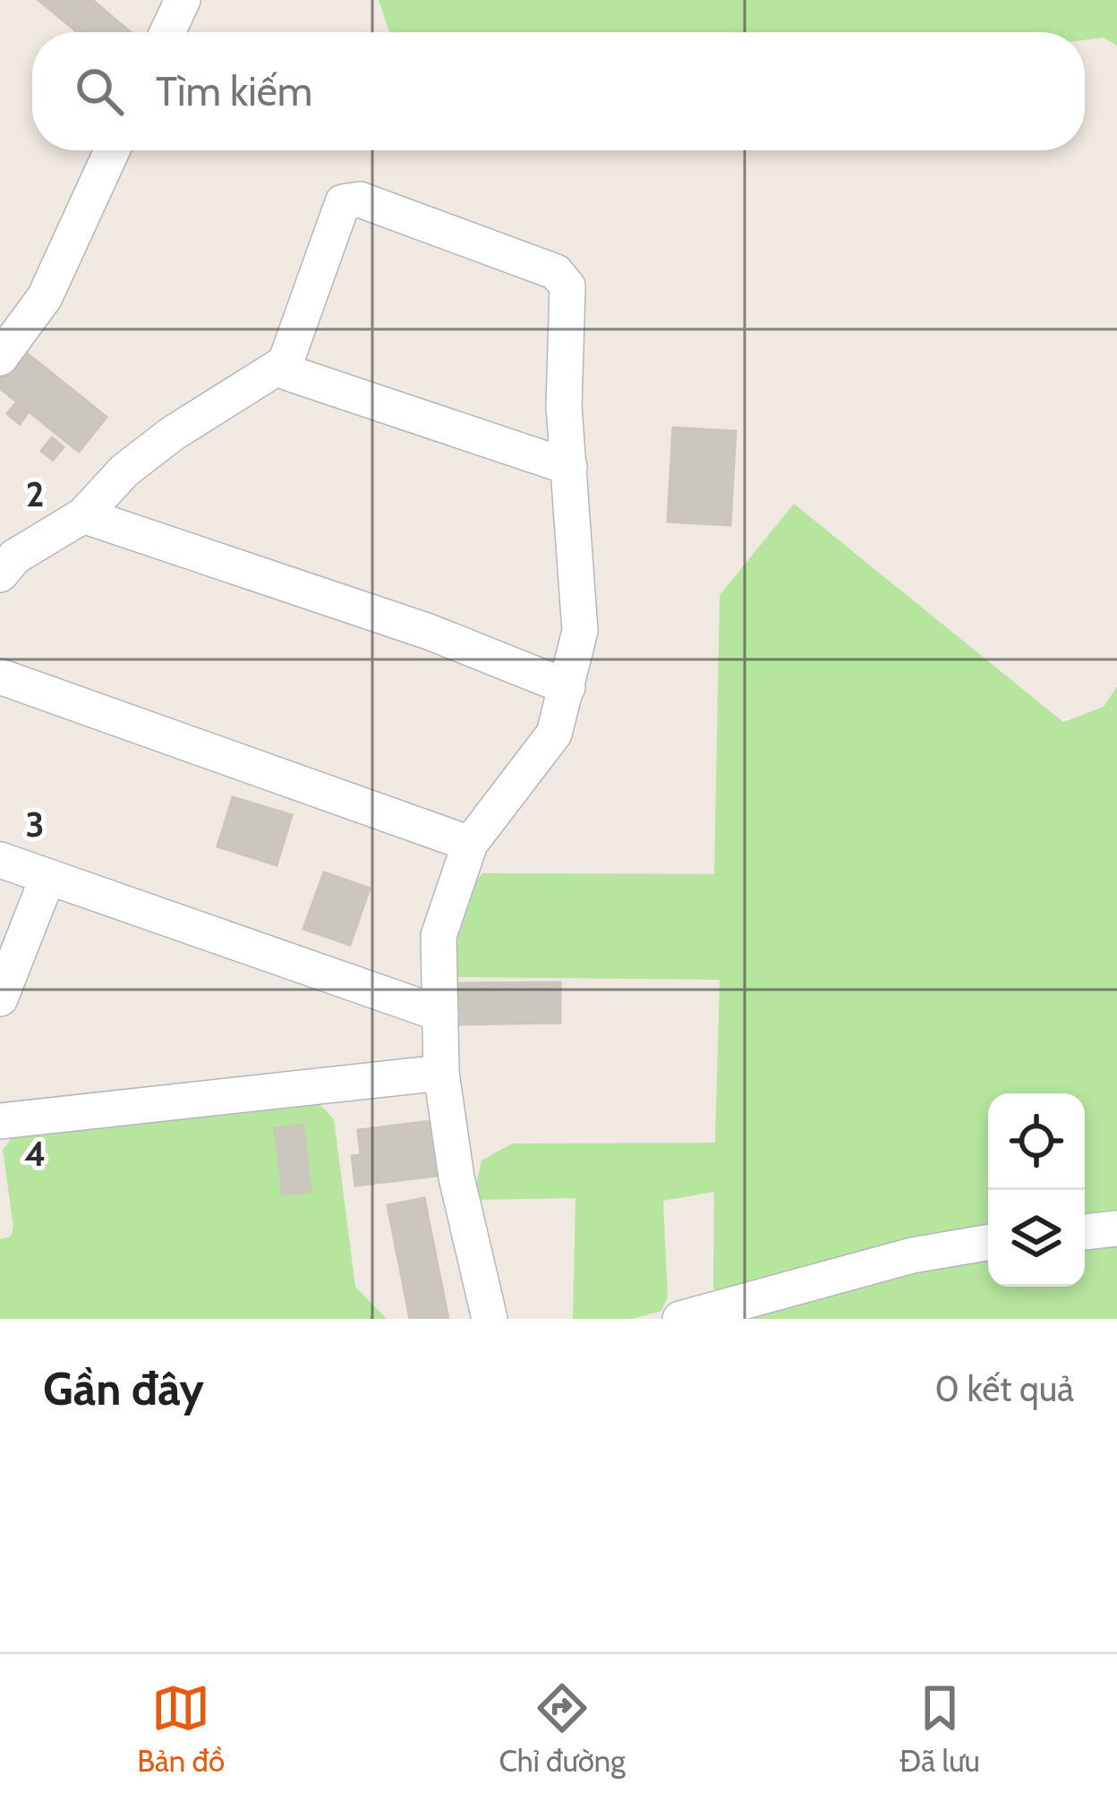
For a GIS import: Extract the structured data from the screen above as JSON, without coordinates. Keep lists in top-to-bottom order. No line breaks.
{"page":{"search":"Tìm kiếm","heading":["Gần đây","0 kết quả"],"nav":["Bản đồ","Chỉ đường","Đã lưu"]},"grid":{"rows":["2","3","4"]}}
